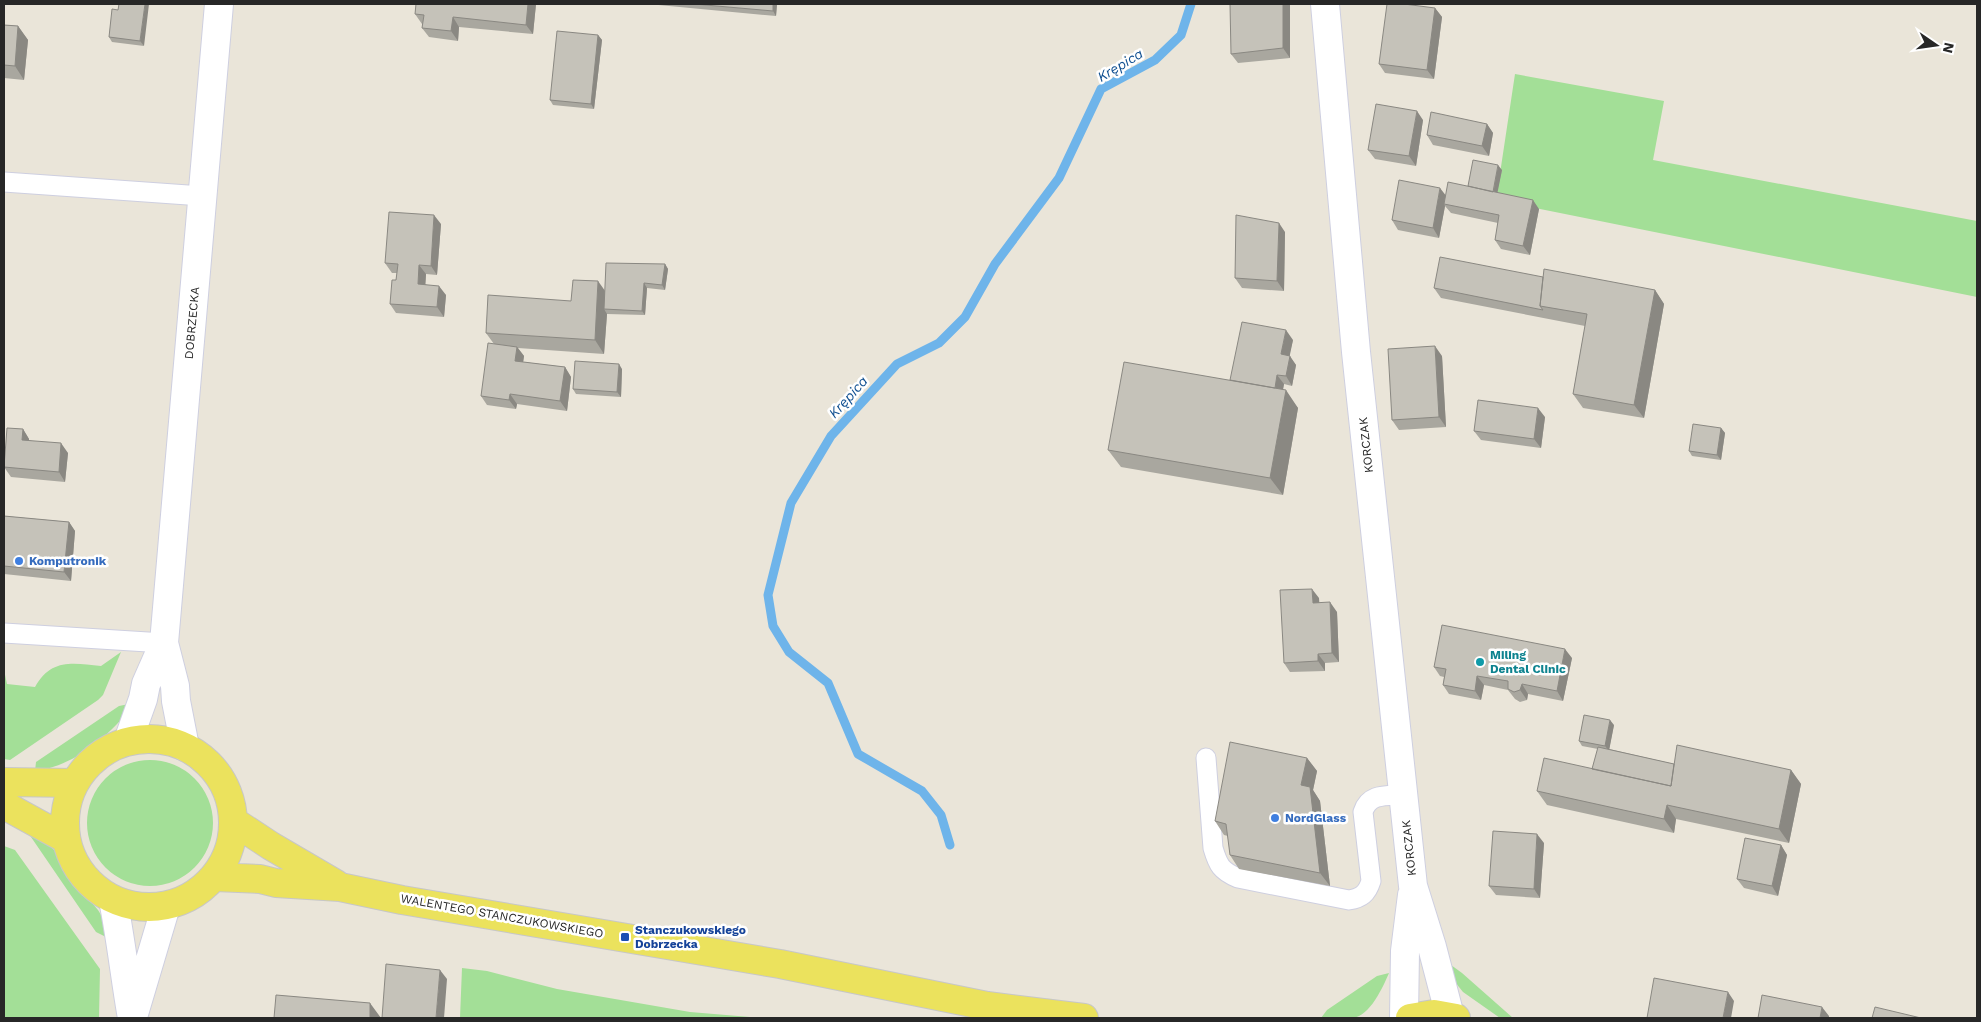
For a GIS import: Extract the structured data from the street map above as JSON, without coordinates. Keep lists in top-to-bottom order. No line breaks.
{"streets":{"main road":["WALENTEGO STANCZUKOWSKIEGO"],"street":["DOBRZECKA","KORCZAK"]},"water":["Krępica"],"places":{"other":["Komputronik","Miling Dental Clinic","NordGlass"],"transit":["Stanczukowskiego Dobrzecka"]},"north":"right"}
